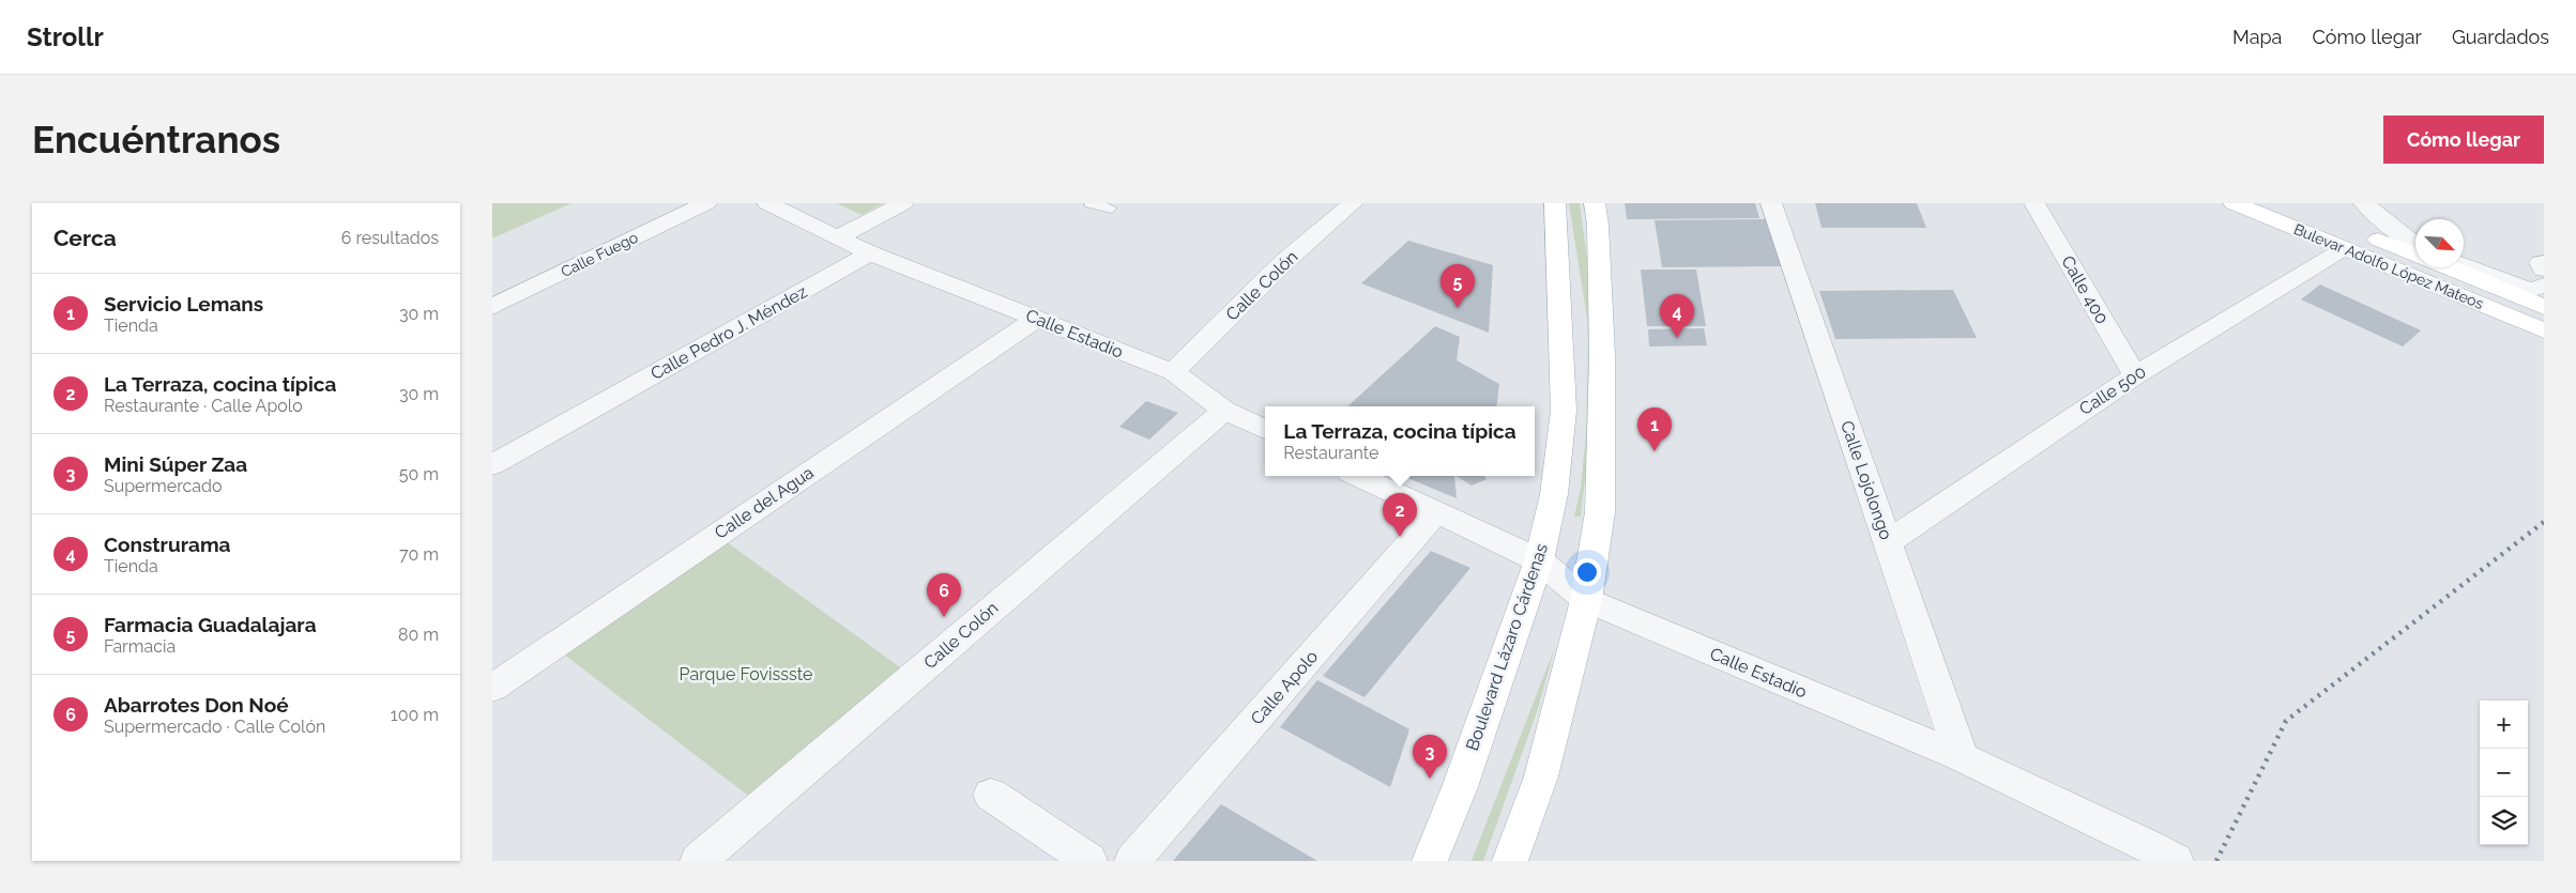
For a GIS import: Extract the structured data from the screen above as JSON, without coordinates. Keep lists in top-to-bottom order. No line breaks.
{"streets":{"main road":["Bulevar Adolfo López Mateos","Boulevard Lázaro Cárdenas"],"street":["Calle Fuego","Calle Colón","Calle 400","Calle Pedro J. Méndez","Calle Estadio","Calle 500","Calle Lojolongo","Calle del Agua","Calle Apolo"]},"crossings":[["Bulevar Adolfo López Mateos","Calle 500"],["Calle Colón","Calle Estadio"],["Calle 400","Calle 500"],["Calle Pedro J. Méndez","Calle Estadio"],["Calle Estadio","Calle Lojolongo"],["Calle Estadio","Calle del Agua"],["Calle Estadio","Boulevard Lázaro Cárdenas"],["Calle Estadio","Calle Apolo"],["Calle 500","Calle Lojolongo"]],"parks":["Parque Fovissste"],"north":"bottom right","page":{"header":"Strollr","nav":["Mapa","Cómo llegar","Guardados"],"buttons":"Cómo llegar","title":"Encuéntranos","heading":["Cerca","6 resultados"],"pins":["5","4","1","2","6","3"],"list":[{"mark":"1","name":"Servicio Lemans","note":"Tienda","value":"30 m"},{"mark":"2","name":"La Terraza, cocina típica","note":"Restaurante · Calle Apolo","value":"30 m"},{"mark":"3","name":"Mini Súper Zaa","note":"Supermercado","value":"50 m"},{"mark":"4","name":"Construrama","note":"Tienda","value":"70 m"},{"mark":"5","name":"Farmacia Guadalajara","note":"Farmacia","value":"80 m"},{"mark":"6","name":"Abarrotes Don Noé","note":"Supermercado · Calle Colón","value":"100 m"}],"popup":["La Terraza, cocina típica","Restaurante"],"map_buttons":["+","−"]}}
